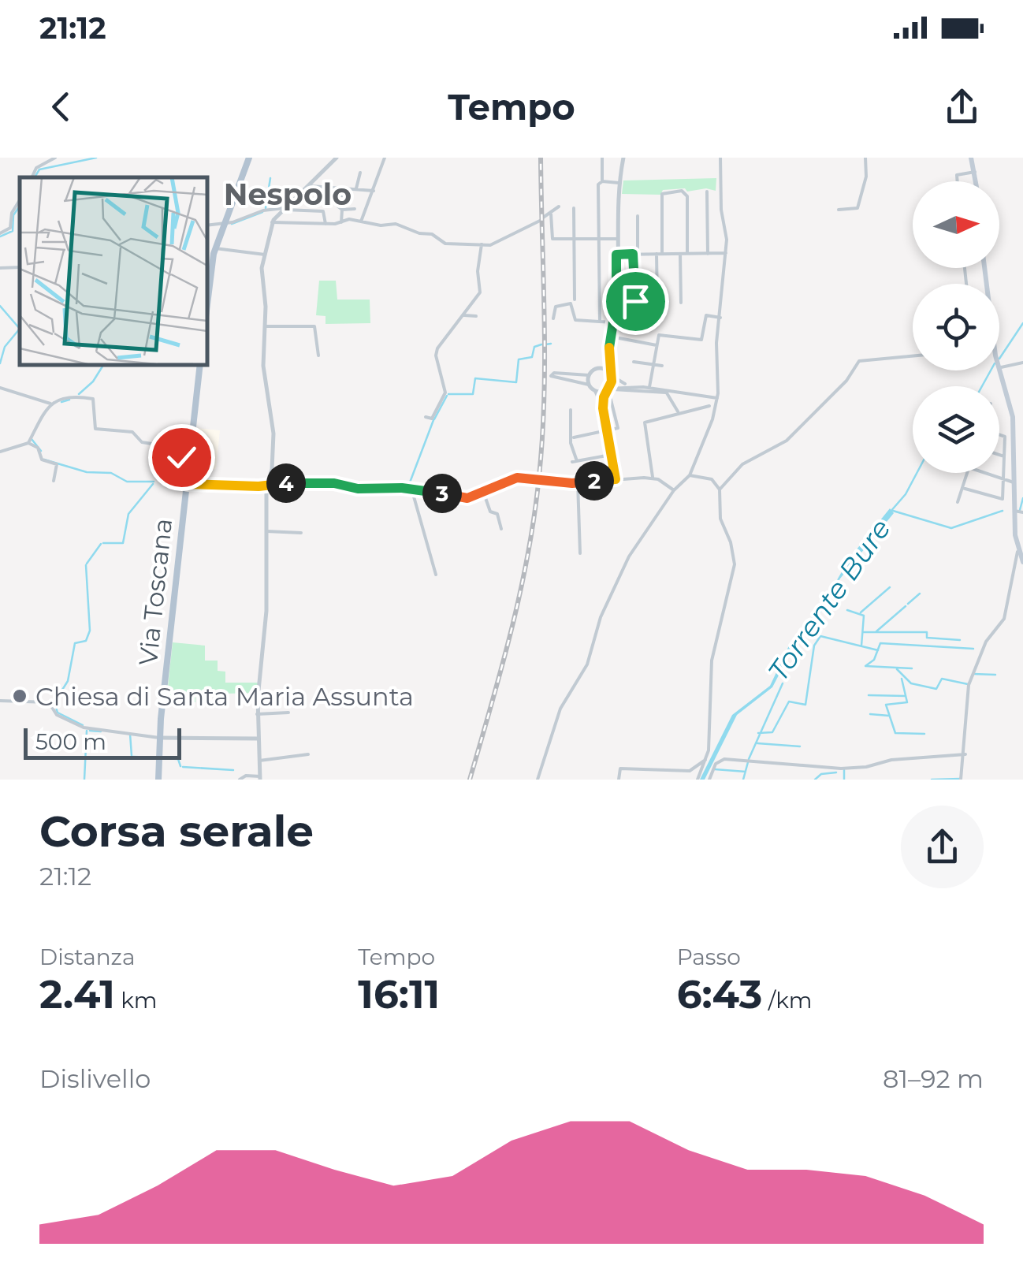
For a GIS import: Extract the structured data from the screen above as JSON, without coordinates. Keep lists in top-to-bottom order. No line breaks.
{"streets":{"main road":["Via Toscana"]},"districts":["Nespolo"],"water":["Torrente Bure"],"places":["Chiesa di Santa Maria Assunta"],"scale_bar":"500 m","north":"right","page":{"status":"21:12","header":"Tempo","pins":["2","4","3"],"scale":"500 m","heading":["Corsa serale","21:12"],"stats":[["Distanza","2.41 km"],["Tempo","16:11"],["Passo","6:43 /km"]],"chart":["Dislivello","81–92 m"]}}
